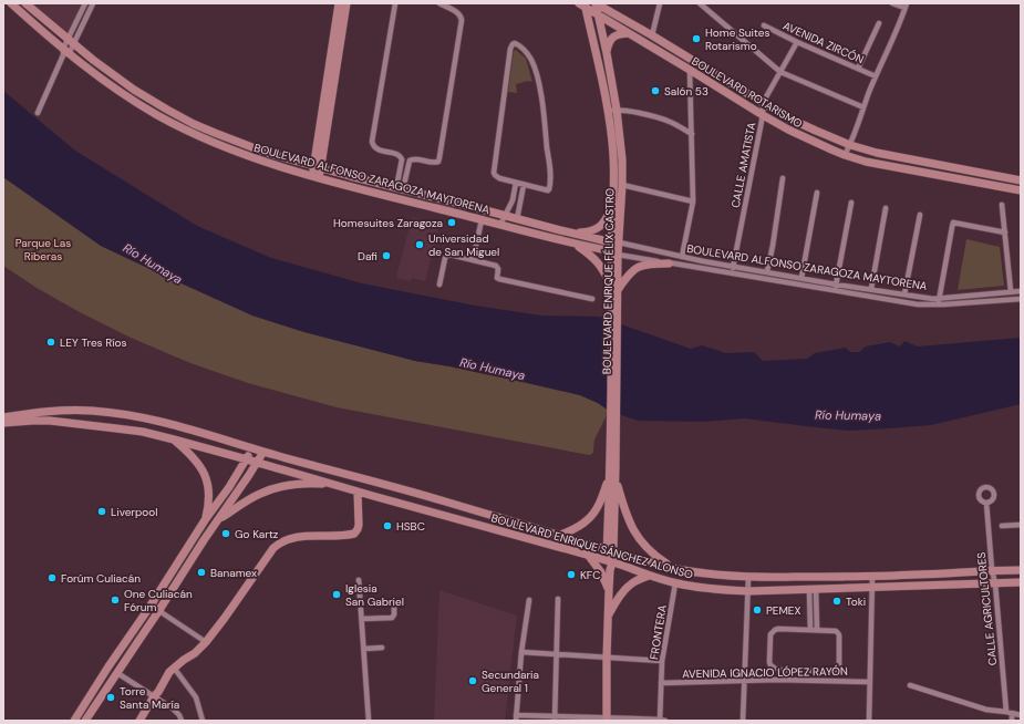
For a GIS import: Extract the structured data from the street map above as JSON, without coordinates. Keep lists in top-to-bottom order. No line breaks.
{"streets":{"main road":["BOULEVARD ROTARISMO","BOULEVARD ALFONSO ZARAGOZA MAYTORENA","BOULEVARD ENRIQUE FÉLIX CASTRO","BOULEVARD ENRIQUE SÁNCHEZ ALONSO"],"street":["AVENIDA ZIRCÓN","CALLE AMATISTA","CALLE AGRICULTORES","FRONTERA","AVENIDA IGNACIO LÓPEZ RAYÓN"]},"crossings":[["AVENIDA ZIRCÓN","CALLE AMATISTA"],["BOULEVARD ROTARISMO","CALLE AMATISTA"],["BOULEVARD ROTARISMO","BOULEVARD ENRIQUE FÉLIX CASTRO"],["CALLE AMATISTA","BOULEVARD ALFONSO ZARAGOZA MAYTORENA"],["BOULEVARD ALFONSO ZARAGOZA MAYTORENA","BOULEVARD ENRIQUE FÉLIX CASTRO"],["BOULEVARD ENRIQUE FÉLIX CASTRO","BOULEVARD ENRIQUE SÁNCHEZ ALONSO"],["BOULEVARD ENRIQUE SÁNCHEZ ALONSO","CALLE AGRICULTORES"],["BOULEVARD ENRIQUE SÁNCHEZ ALONSO","FRONTERA"],["FRONTERA","AVENIDA IGNACIO LÓPEZ RAYÓN"]],"water":["Río Humaya"],"parks":["Parque Las Riberas"],"places":["Home Suites Rotarismo","Salón 53","Homesuites Zaragoza","Universidad de San Miguel","Dafi","LEY Tres Ríos","Liverpool","HSBC","Go Kartz","Banamex","KFC","Forúm Culiacán","Iglesia San Gabriel","One Culiacán Fórum","Toki","PEMEX","Secundaria General 1","Torre Santa María"]}
